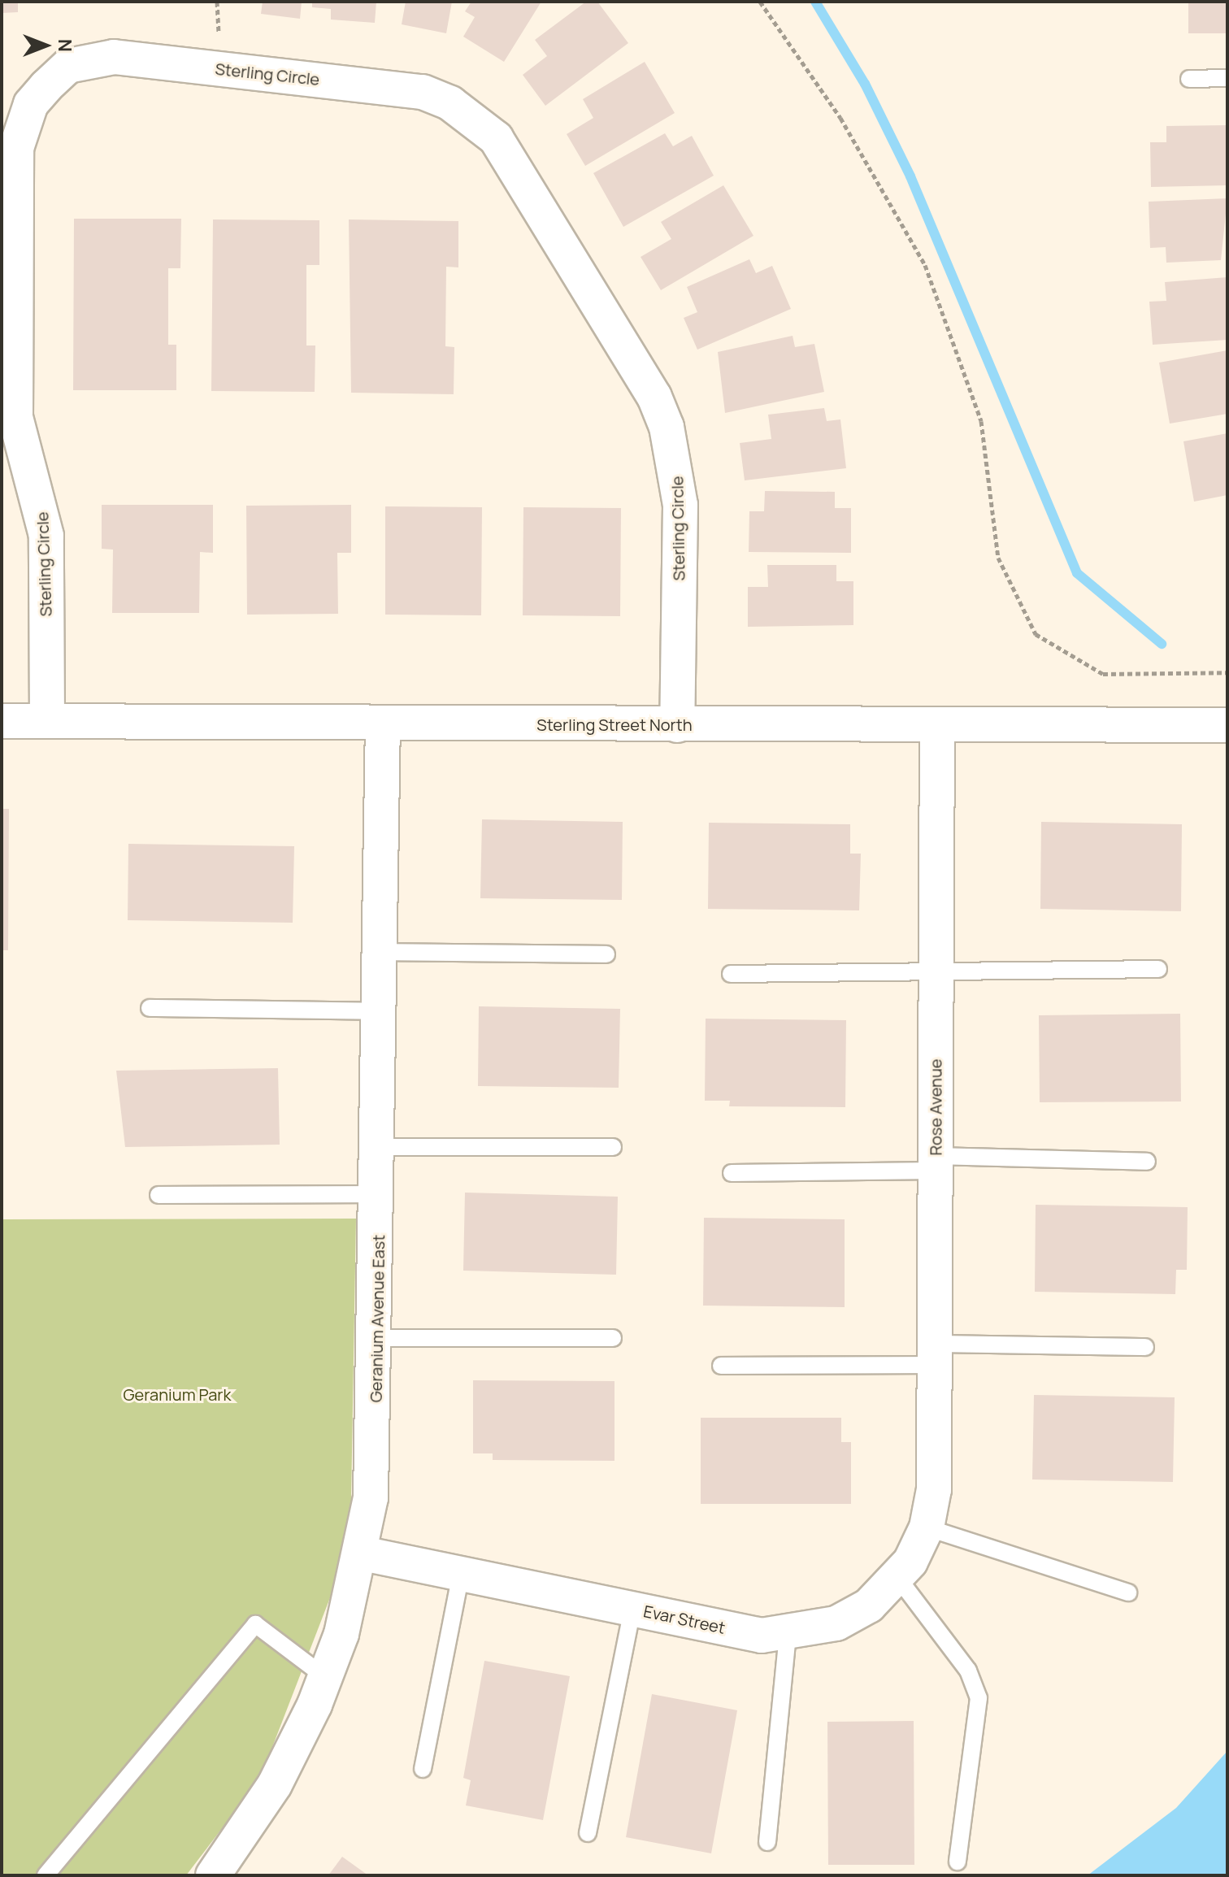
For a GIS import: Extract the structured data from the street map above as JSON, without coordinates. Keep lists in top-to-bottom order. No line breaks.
{"streets":{"street":["Sterling Circle","Sterling Street North","Rose Avenue","Geranium Avenue East","Evar Street"]},"crossings":[["Sterling Circle","Sterling Street North"],["Sterling Street North","Rose Avenue"],["Sterling Street North","Geranium Avenue East"],["Rose Avenue","Evar Street"],["Geranium Avenue East","Evar Street"]],"parks":["Geranium Park"],"north":"right"}
